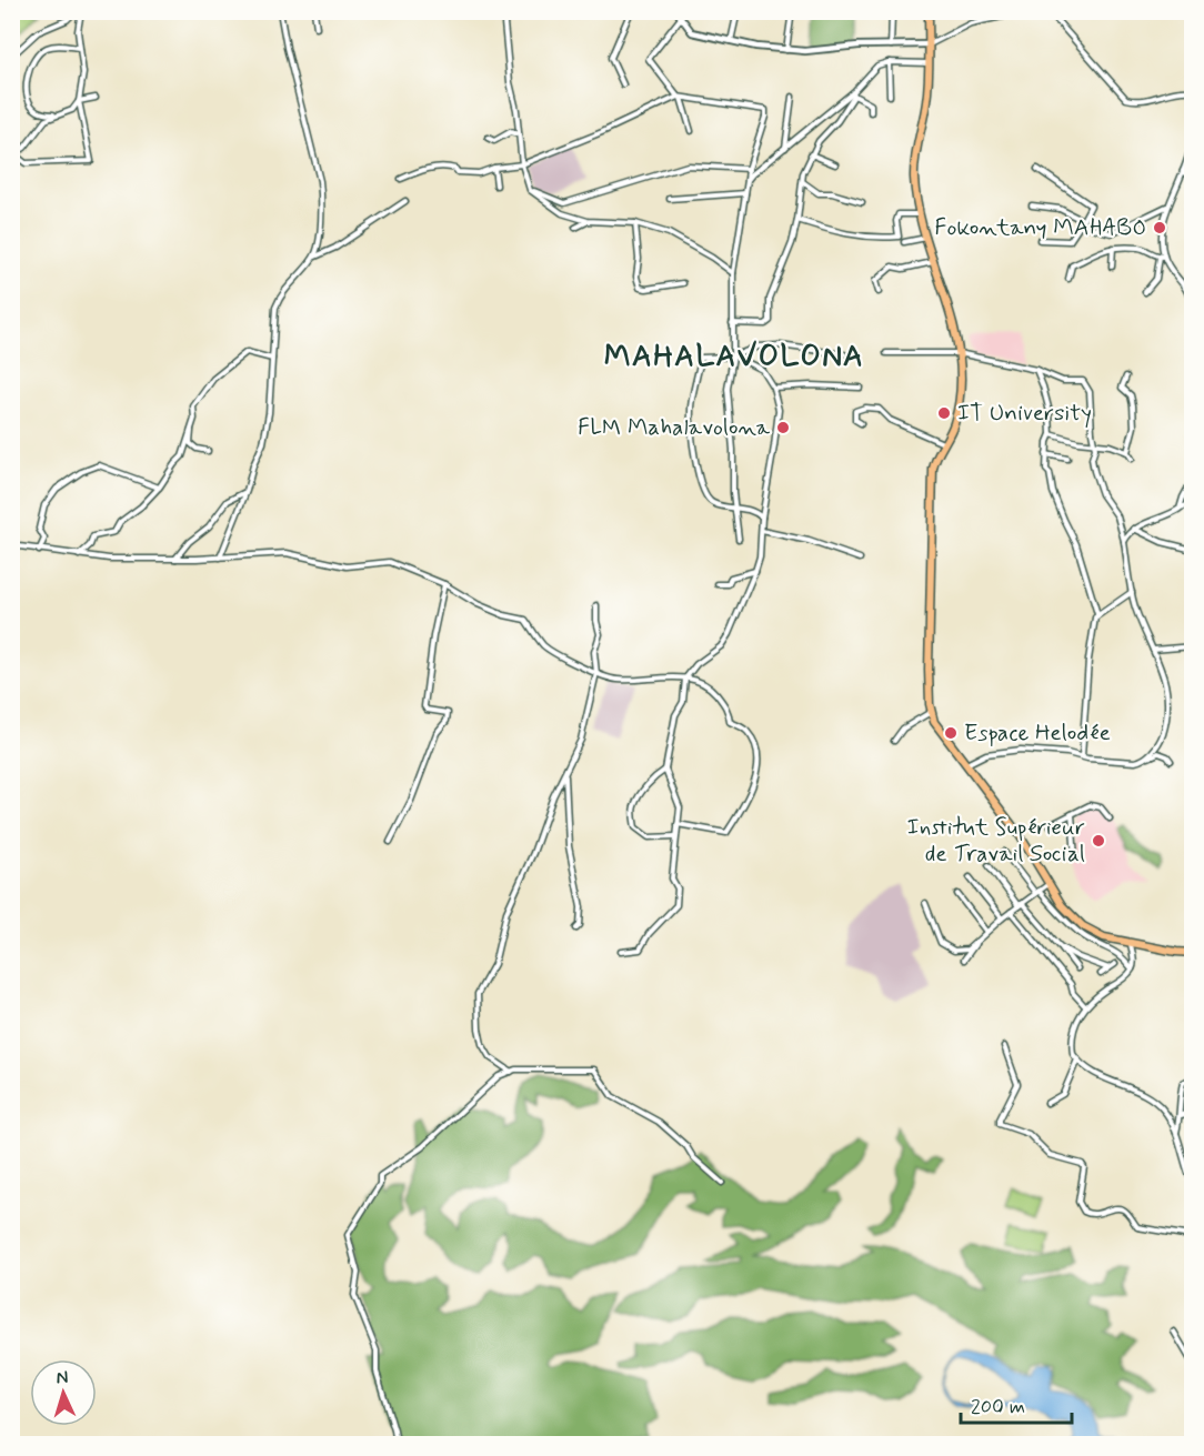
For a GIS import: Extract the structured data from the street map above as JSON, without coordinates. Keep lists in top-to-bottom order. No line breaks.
{"districts":["MAHALAVOLONA"],"places":["Fokontany MAHABO","IT University","FLM Mahalavolona","Espace Helodée","Institut Supérieur de Travail Social"],"scale_bar":"200 m","north":"top"}
